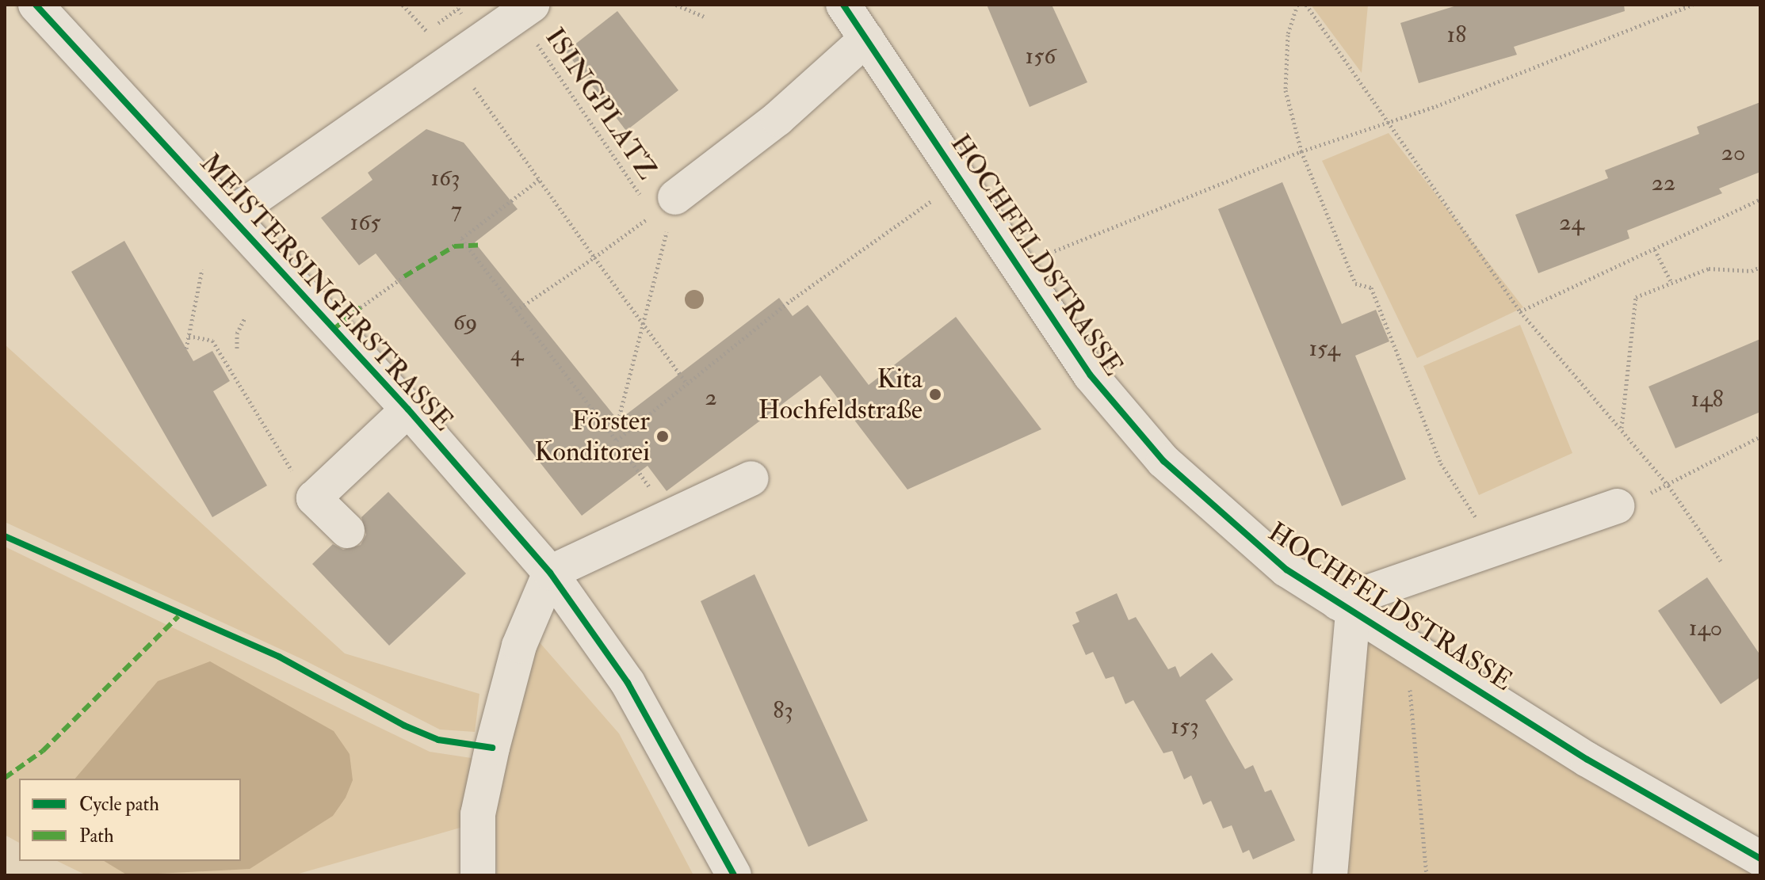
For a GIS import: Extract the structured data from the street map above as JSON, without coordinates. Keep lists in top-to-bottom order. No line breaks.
{"streets":{"street":["HOCHFELDSTRASSE","MEISTERSINGERSTRASSE"],"path":["ISINGPLATZ"]},"places":["Kita Hochfeldstraße","Förster Konditorei"],"house_numbers":["18","156","20","163","22","7","165","24","69","154","4","2","148","140","83","153"],"legend":["Cycle path","Path"]}
